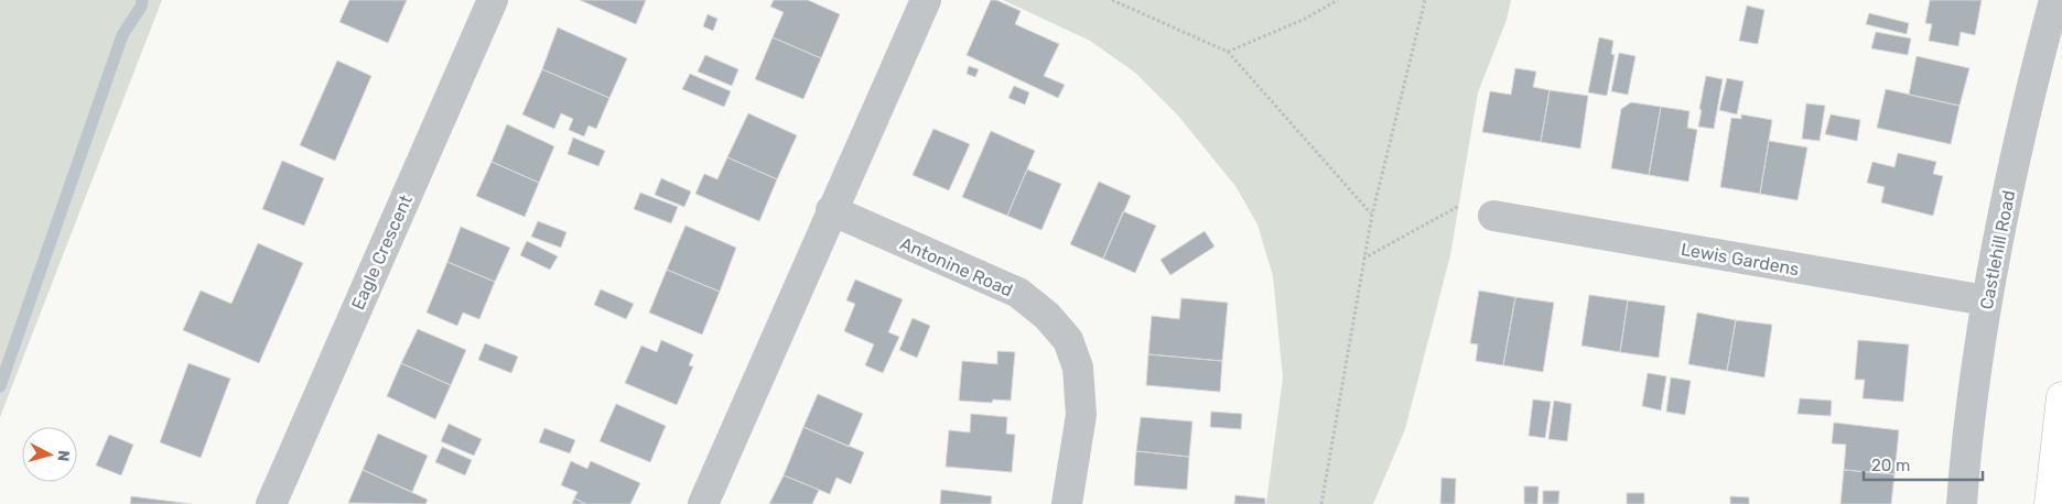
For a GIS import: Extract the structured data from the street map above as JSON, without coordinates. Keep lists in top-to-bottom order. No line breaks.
{"streets":{"street":["Castlehill Road","Eagle Crescent","Lewis Gardens","Antonine Road"]},"crossings":[["Castlehill Road","Lewis Gardens"]],"scale_bar":"20 m","north":"right"}
